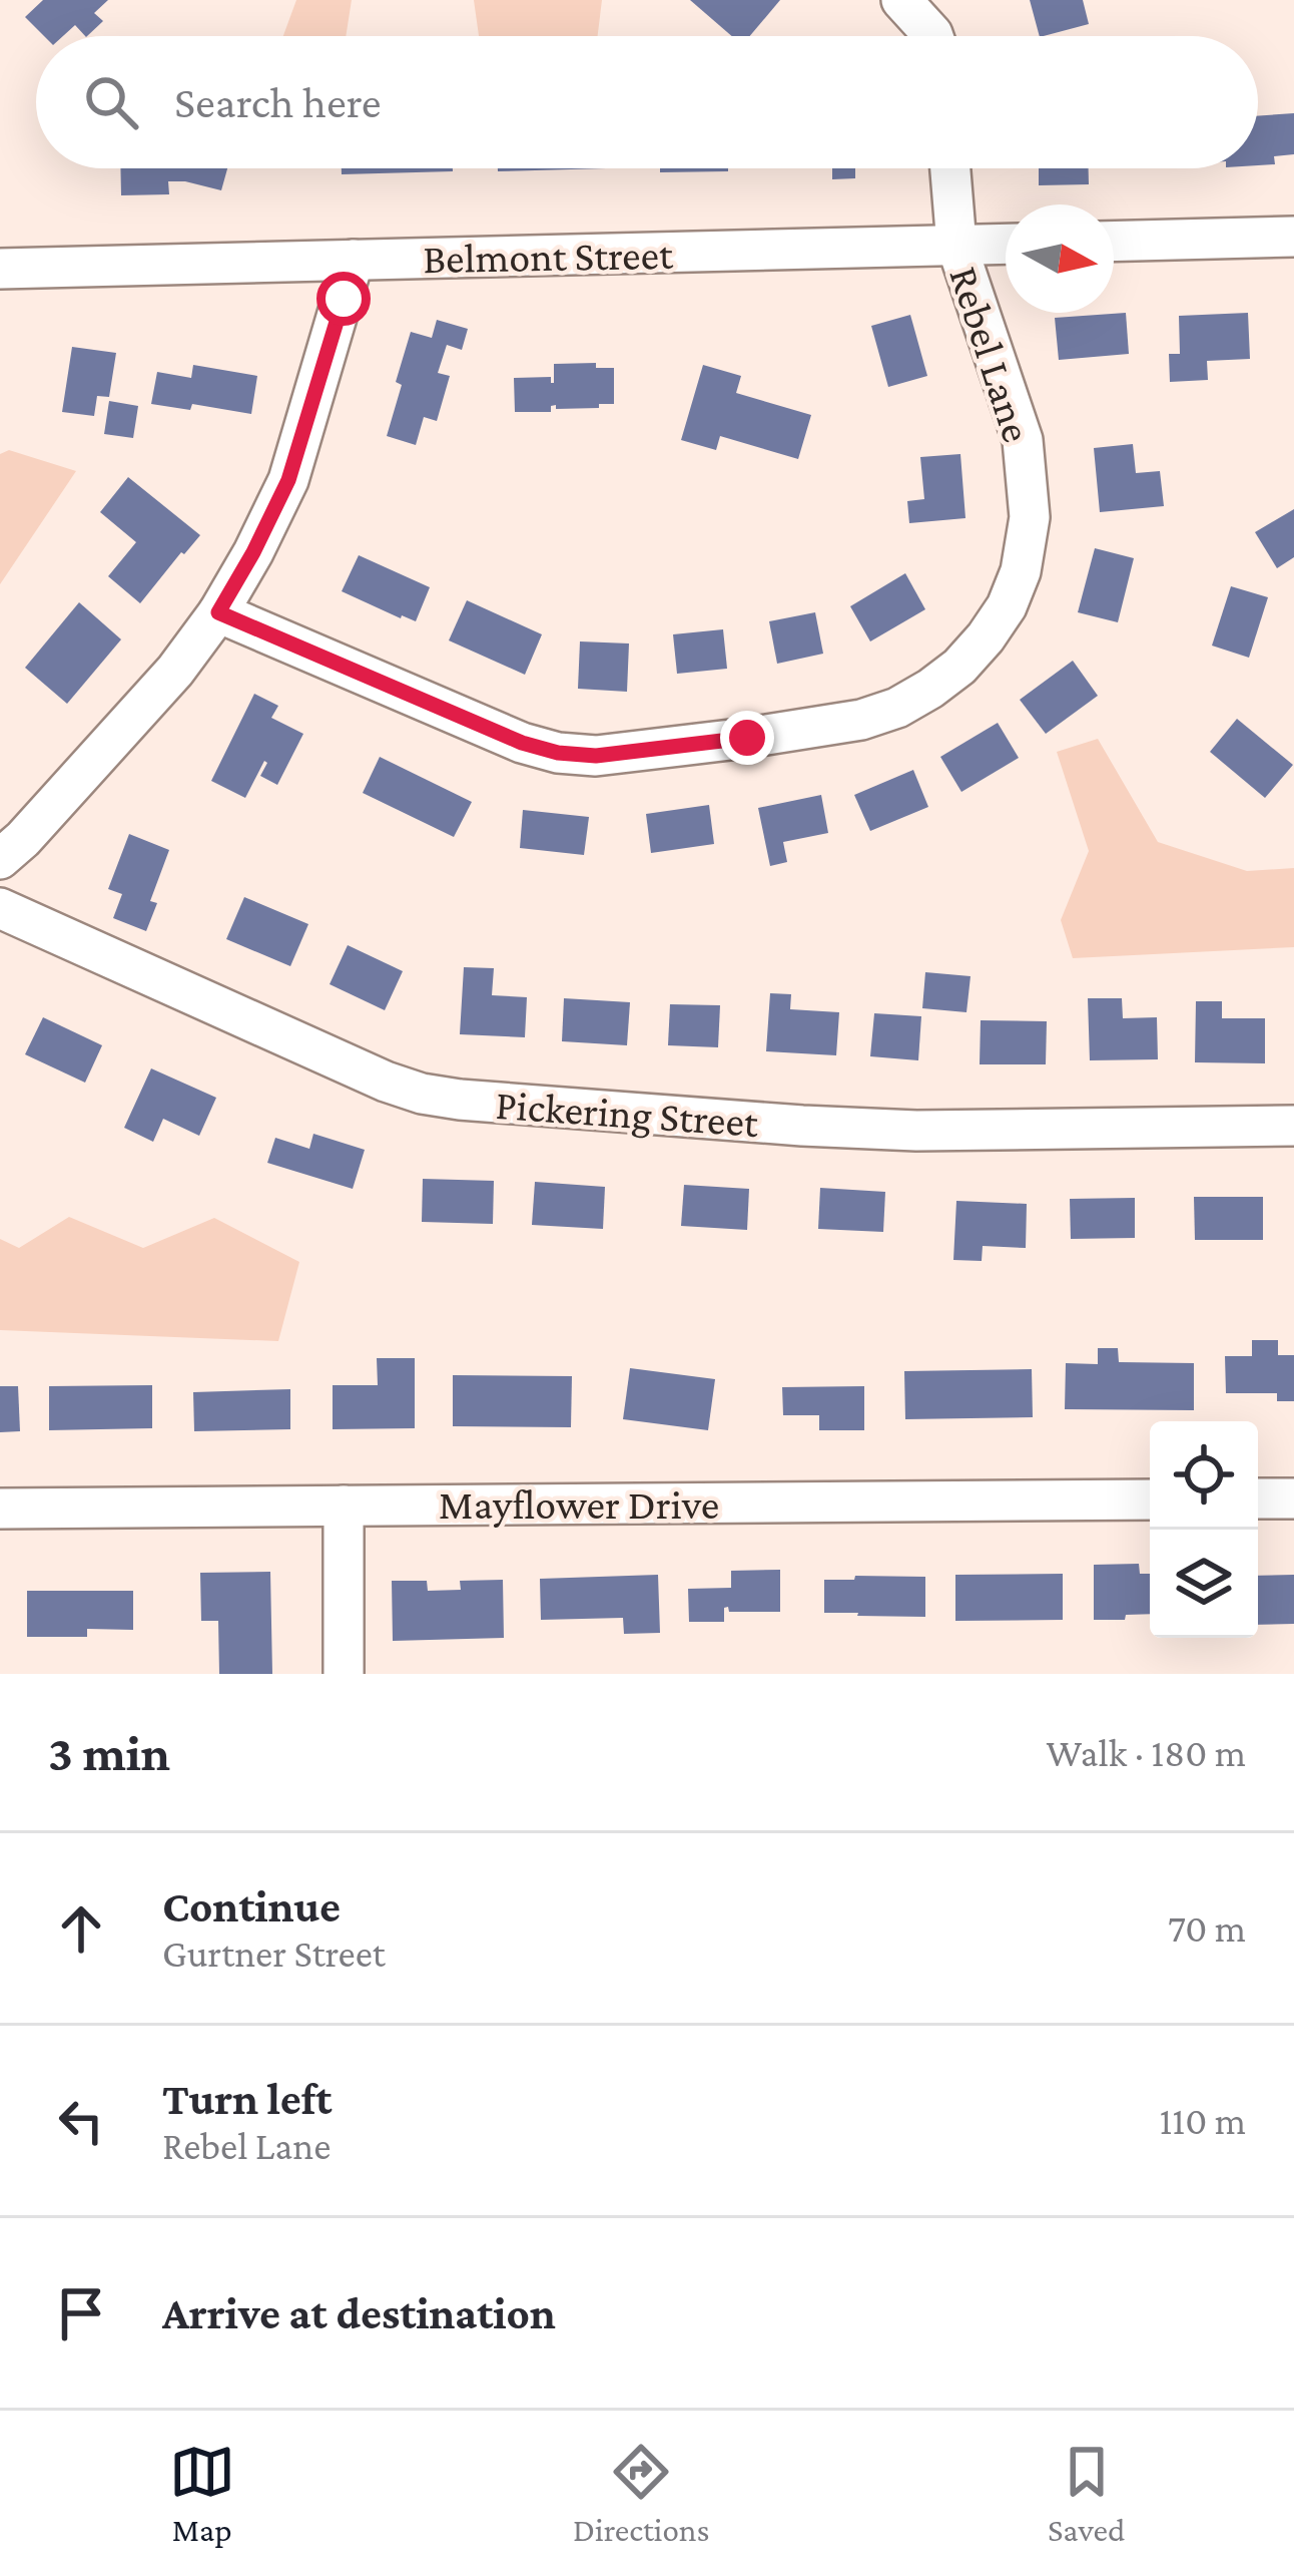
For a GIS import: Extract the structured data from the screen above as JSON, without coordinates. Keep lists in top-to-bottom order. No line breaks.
{"streets":{"street":["Belmont Street","Rebel Lane","Pickering Street","Mayflower Drive"]},"crossings":[["Belmont Street","Rebel Lane"]],"north":"right","page":{"search":"Search here","heading":["3 min","Walk · 180 m"],"list":[["Continue","Gurtner Street","70 m"],["Turn left","Rebel Lane","110 m"],"Arrive at destination"],"nav":["Map","Directions","Saved"]}}
